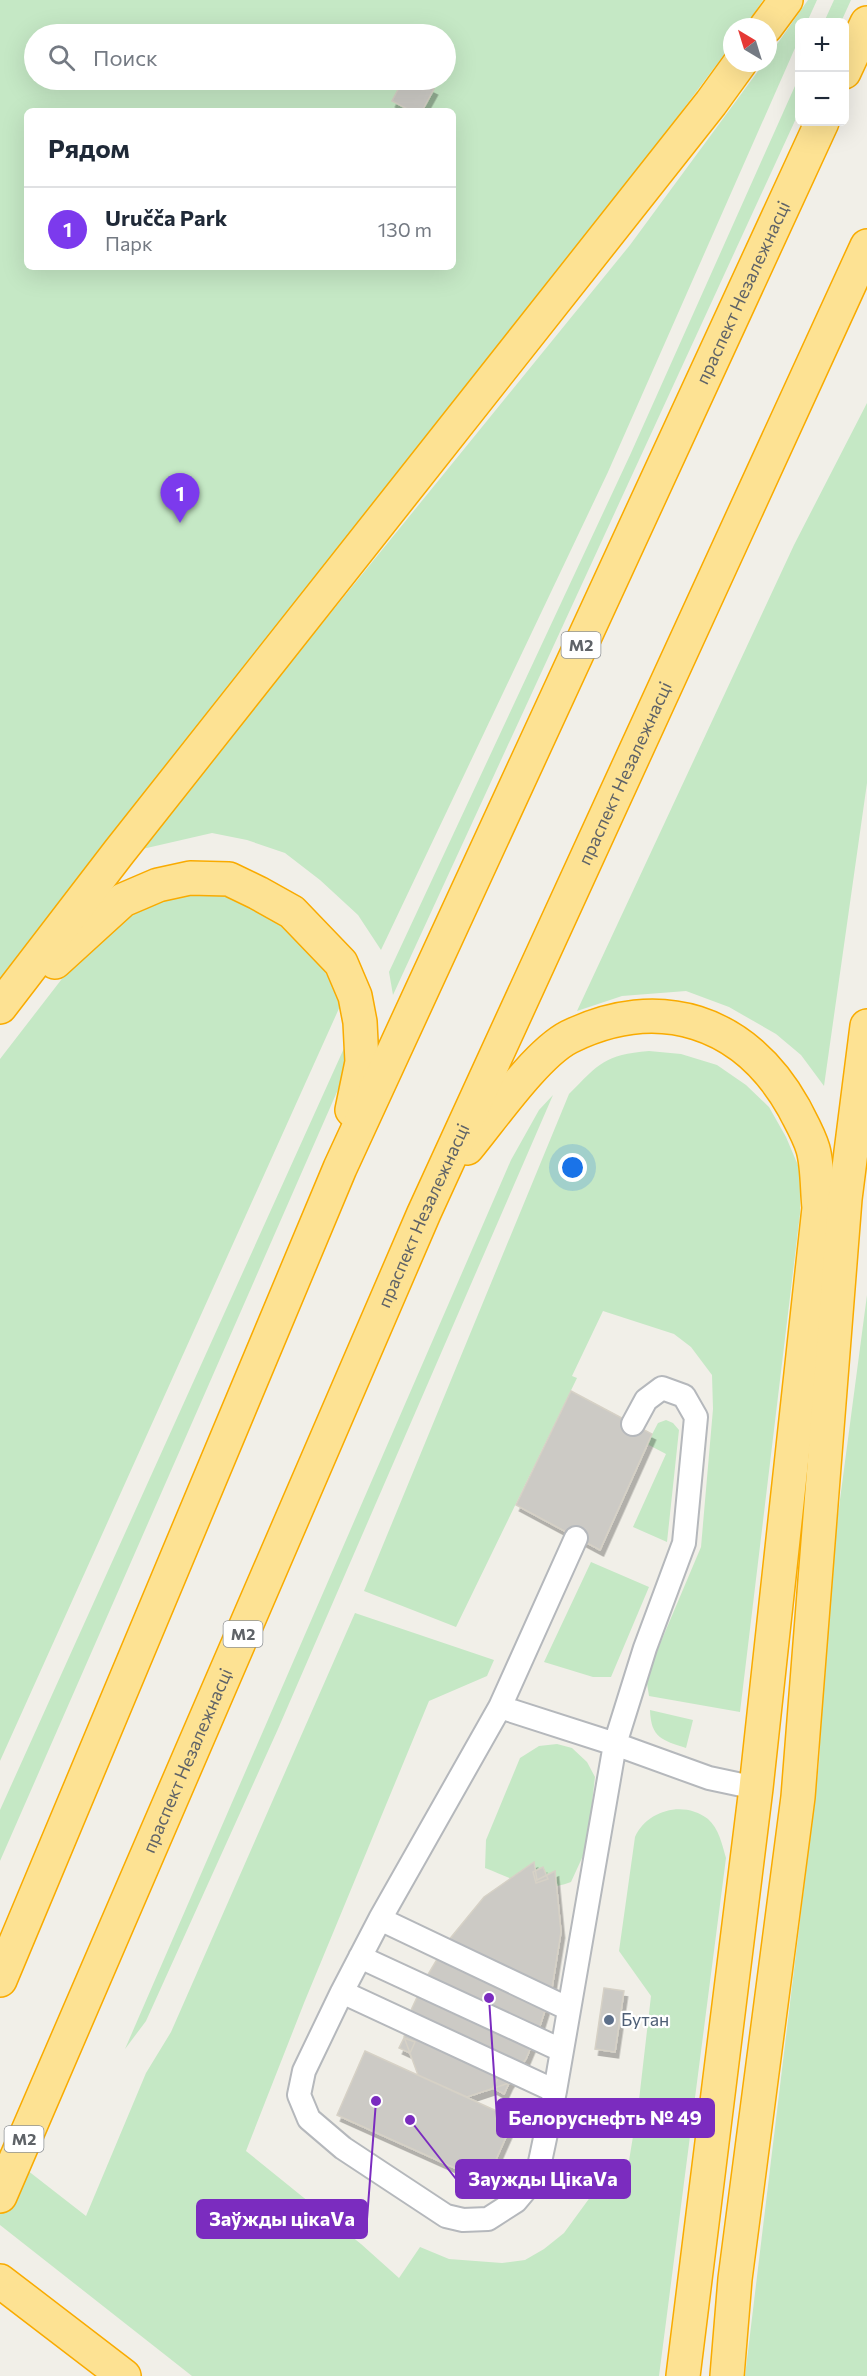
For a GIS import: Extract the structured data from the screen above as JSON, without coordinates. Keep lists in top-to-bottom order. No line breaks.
{"streets":{"highway":["праспект Незалежнасці","М2"]},"places":["Белоруснефть № 49","Бутан","Заўжды цікаVа","Заужды ЦікаVа"],"north":"top left","page":{"map_buttons":["+","−"],"search":"Поиск","heading":"Рядом","list":[{"mark":"1","name":"Uručča Park","note":"Парк","value":"130 m"}],"pins":"1"}}
